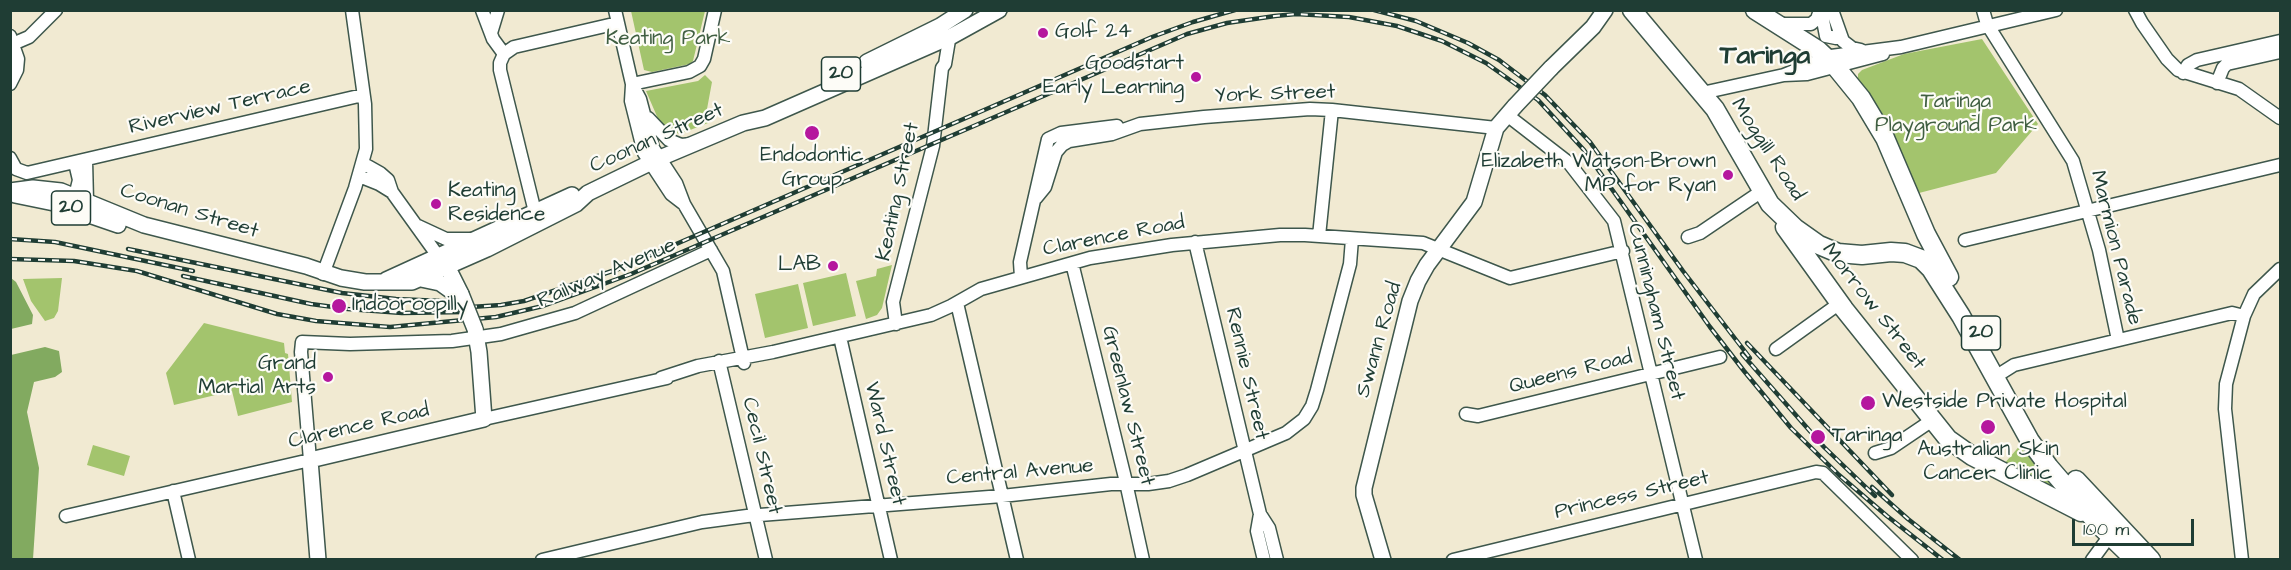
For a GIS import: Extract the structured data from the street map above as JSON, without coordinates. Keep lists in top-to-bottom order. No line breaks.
{"streets":{"highway":["20","Moggill Road","Morrow Street"],"main road":["Coonan Street","Clarence Road","Swann Road"],"street":["York Street","Riverview Terrace","Keating Street","Marmion Parade","Railway Avenue","Cunningham Street","Queens Road","Rennie Street","Greenlaw Street","Ward Street","Cecil Street","Central Avenue","Princess Street"]},"crossings":[["20","Moggill Road"],["York Street","Clarence Road"],["York Street","Swann Road"],["Coonan Street","Keating Street"],["Moggill Road","Morrow Street"],["Keating Street","Clarence Road"],["Clarence Road","Railway Avenue"],["Clarence Road","Cunningham Street"],["Clarence Road","Swann Road"],["Clarence Road","Rennie Street"],["Clarence Road","Greenlaw Street"],["Clarence Road","Ward Street"],["Clarence Road","Cecil Street"],["Clarence Road","Central Avenue"],["Cunningham Street","Swann Road"],["Cunningham Street","Queens Road"],["Cunningham Street","Princess Street"],["Rennie Street","Central Avenue"],["Greenlaw Street","Central Avenue"],["Ward Street","Central Avenue"],["Cecil Street","Central Avenue"]],"districts":["Taringa"],"parks":["Keating Park","Taringa Playground Park"],"places":["Golf 24","Goodstart Early Learning","Endodontic Group","Elizabeth Watson-Brown MP for Ryan","Keating Residence","LAB","Indooroopilly","Grand Martial Arts","Westside Private Hospital","Australian Skin Cancer Clinic","Taringa"],"scale_bar":"100 m"}
